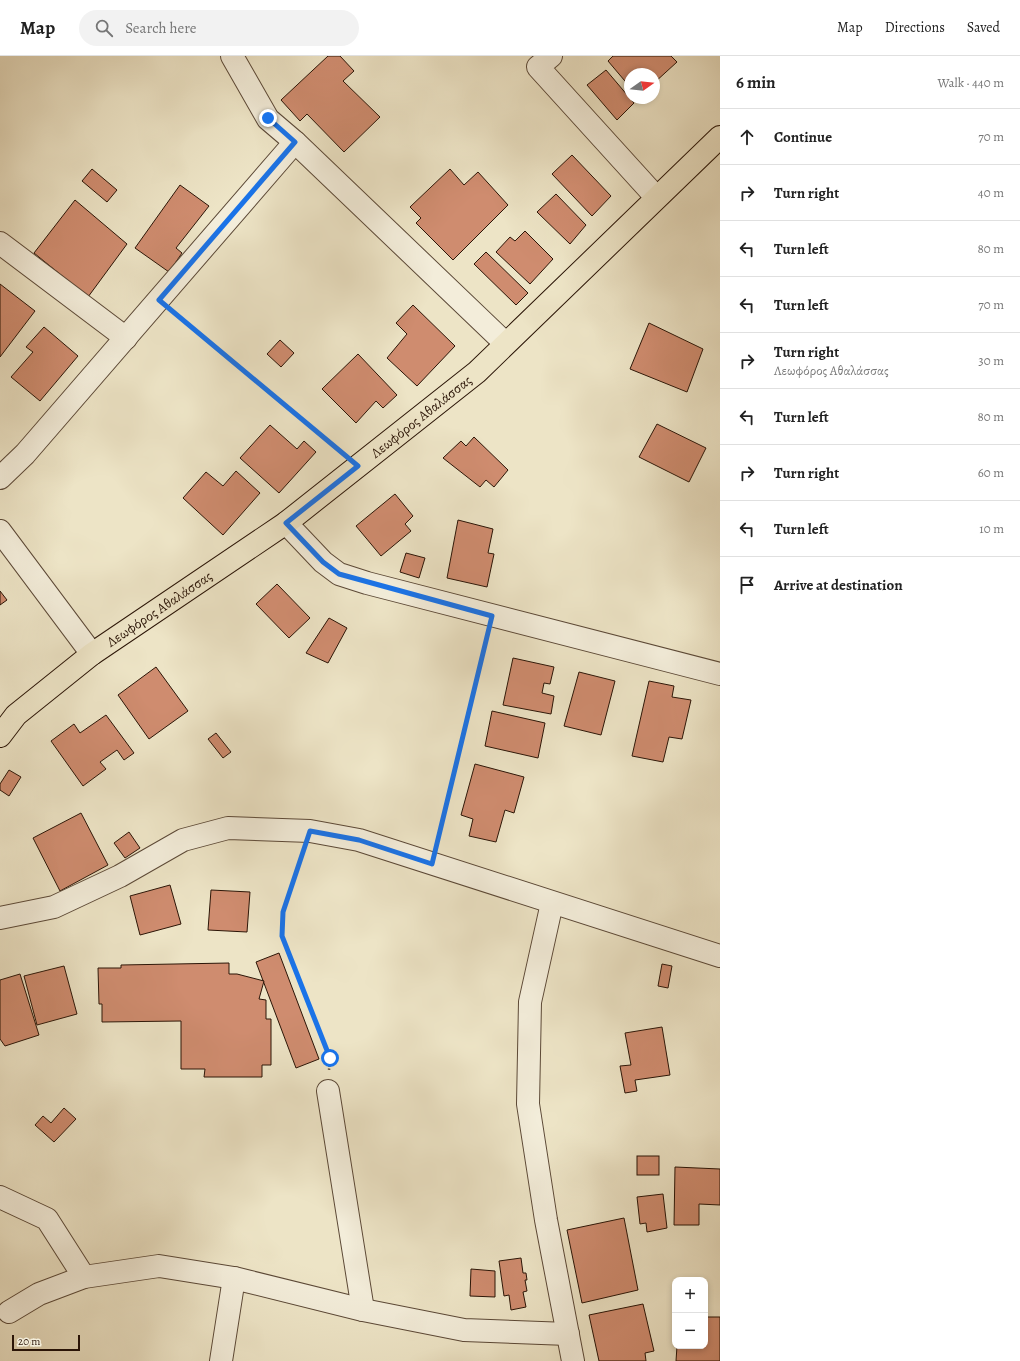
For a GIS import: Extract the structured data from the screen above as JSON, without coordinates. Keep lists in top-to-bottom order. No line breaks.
{"streets":{"main road":["Λεωφόρος Αθαλάσσας"]},"scale_bar":"20 m","north":"right","page":{"header":"Map","search":"Search here","nav":["Map","Directions","Saved"],"heading":["6 min","Walk · 440 m"],"list":[["Continue","70 m"],["Turn right","40 m"],["Turn left","80 m"],["Turn left","70 m"],["Turn right","Λεωφόρος Αθαλάσσας","30 m"],["Turn left","80 m"],["Turn right","60 m"],["Turn left","10 m"],"Arrive at destination"],"map_buttons":["+","−"],"scale":"20 m"}}
